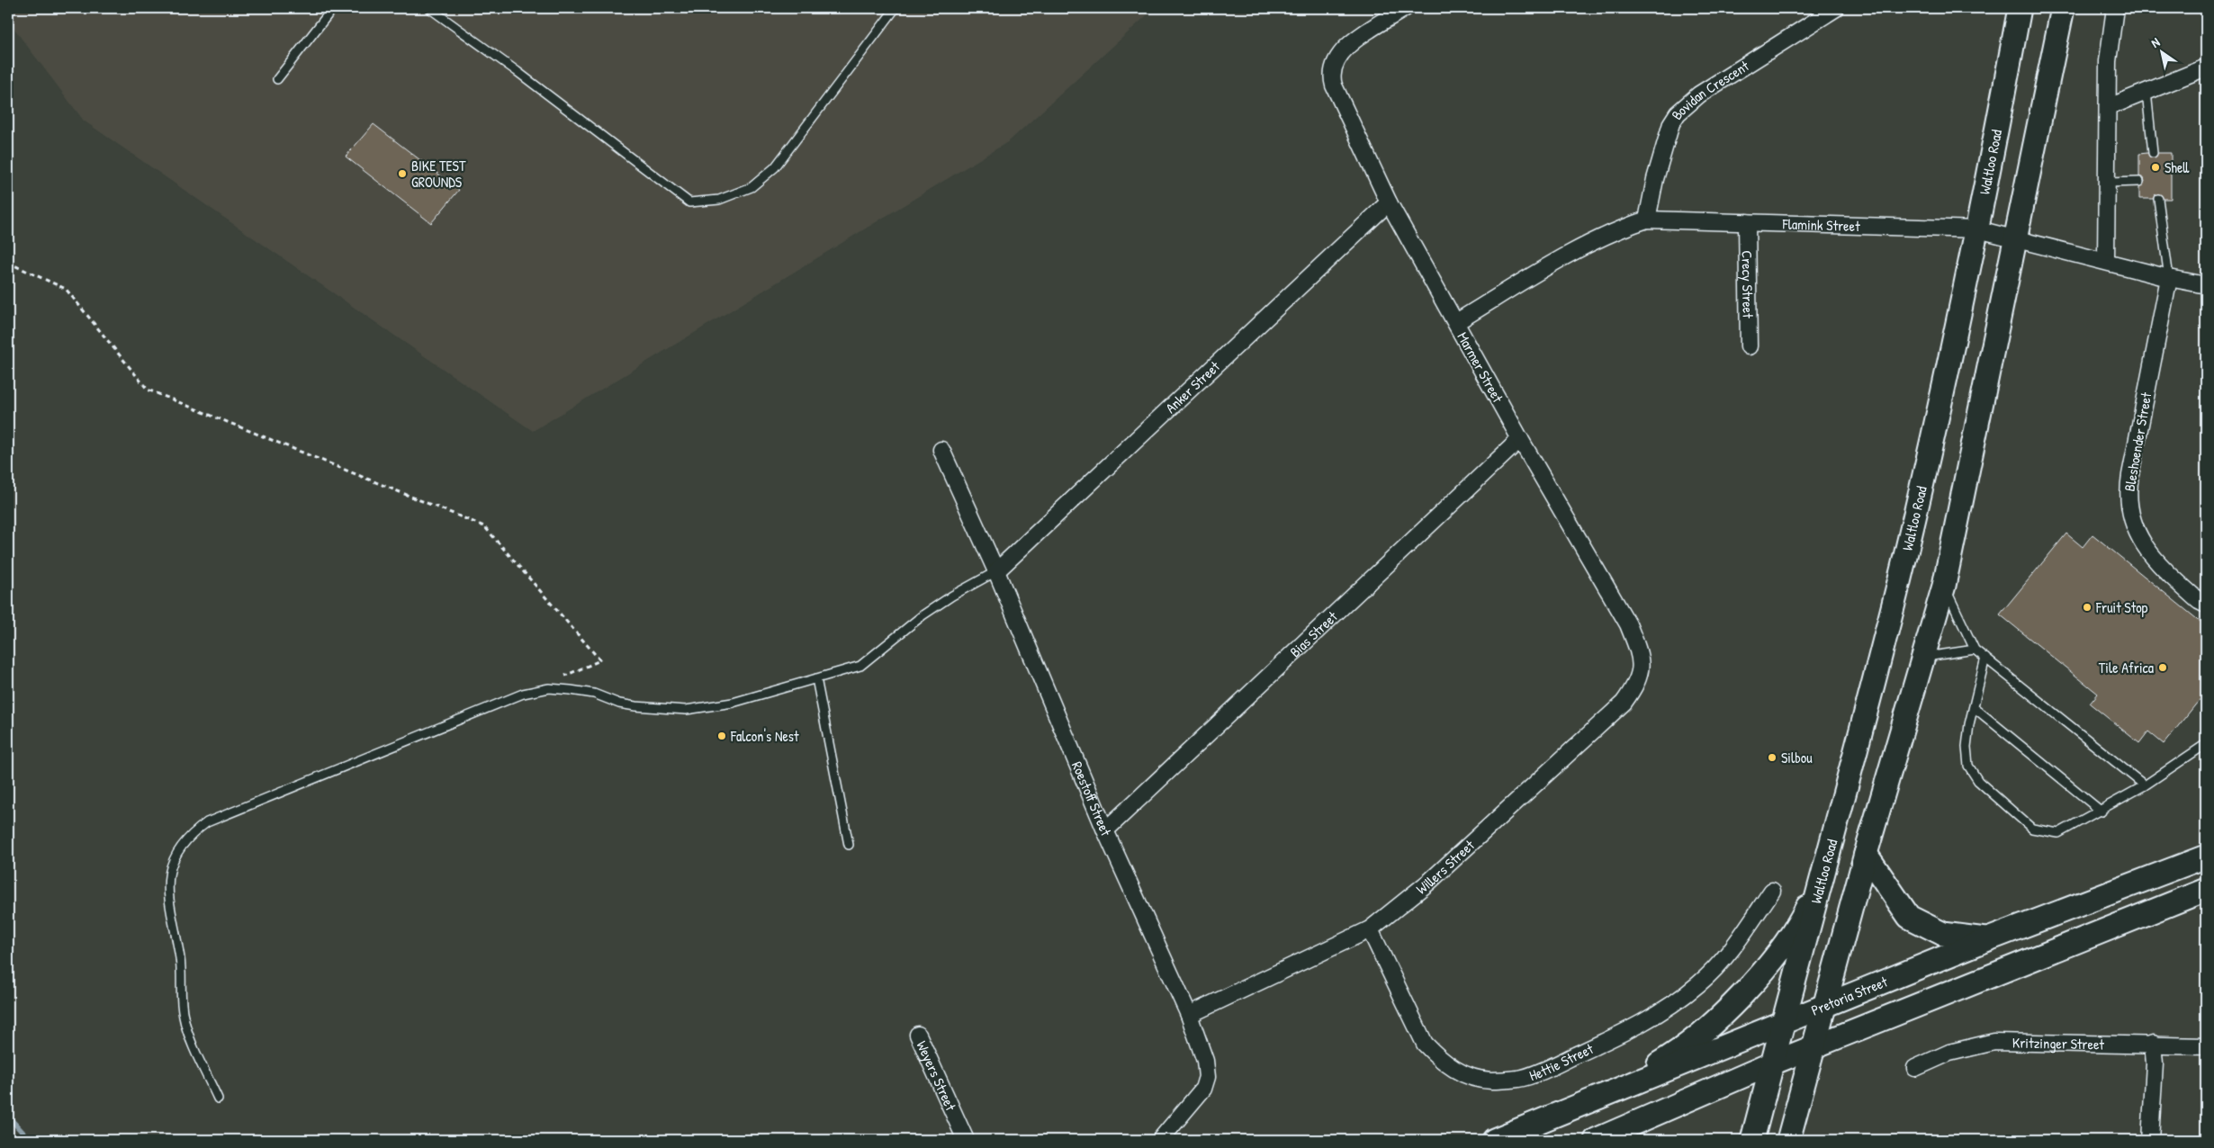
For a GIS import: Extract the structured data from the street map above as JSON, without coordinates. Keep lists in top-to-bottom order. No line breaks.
{"streets":{"main road":["Waltloo Road","Pretoria Street"],"street":["Bovidan Crescent","Flamink Street","Crecy Street","Marmer Street","Anker Street","Bleshoender Street","Bias Street","Roestoff Street","Willers Street","Kritzinger Street","Hettie Street","Weyers Street"]},"crossings":[["Bovidan Crescent","Flamink Street"],["Waltloo Road","Flamink Street"],["Waltloo Road","Pretoria Street"],["Flamink Street","Crecy Street"],["Flamink Street","Marmer Street"],["Flamink Street","Bleshoender Street"],["Marmer Street","Anker Street"],["Marmer Street","Bias Street"],["Marmer Street","Willers Street"],["Anker Street","Roestoff Street"],["Bias Street","Roestoff Street"],["Roestoff Street","Willers Street"],["Willers Street","Hettie Street"]],"places":["Shell","BIKE TEST GROUNDS","Fruit Stop","Tile Africa","Falcon's Nest","Silbou"],"north":"top left"}
